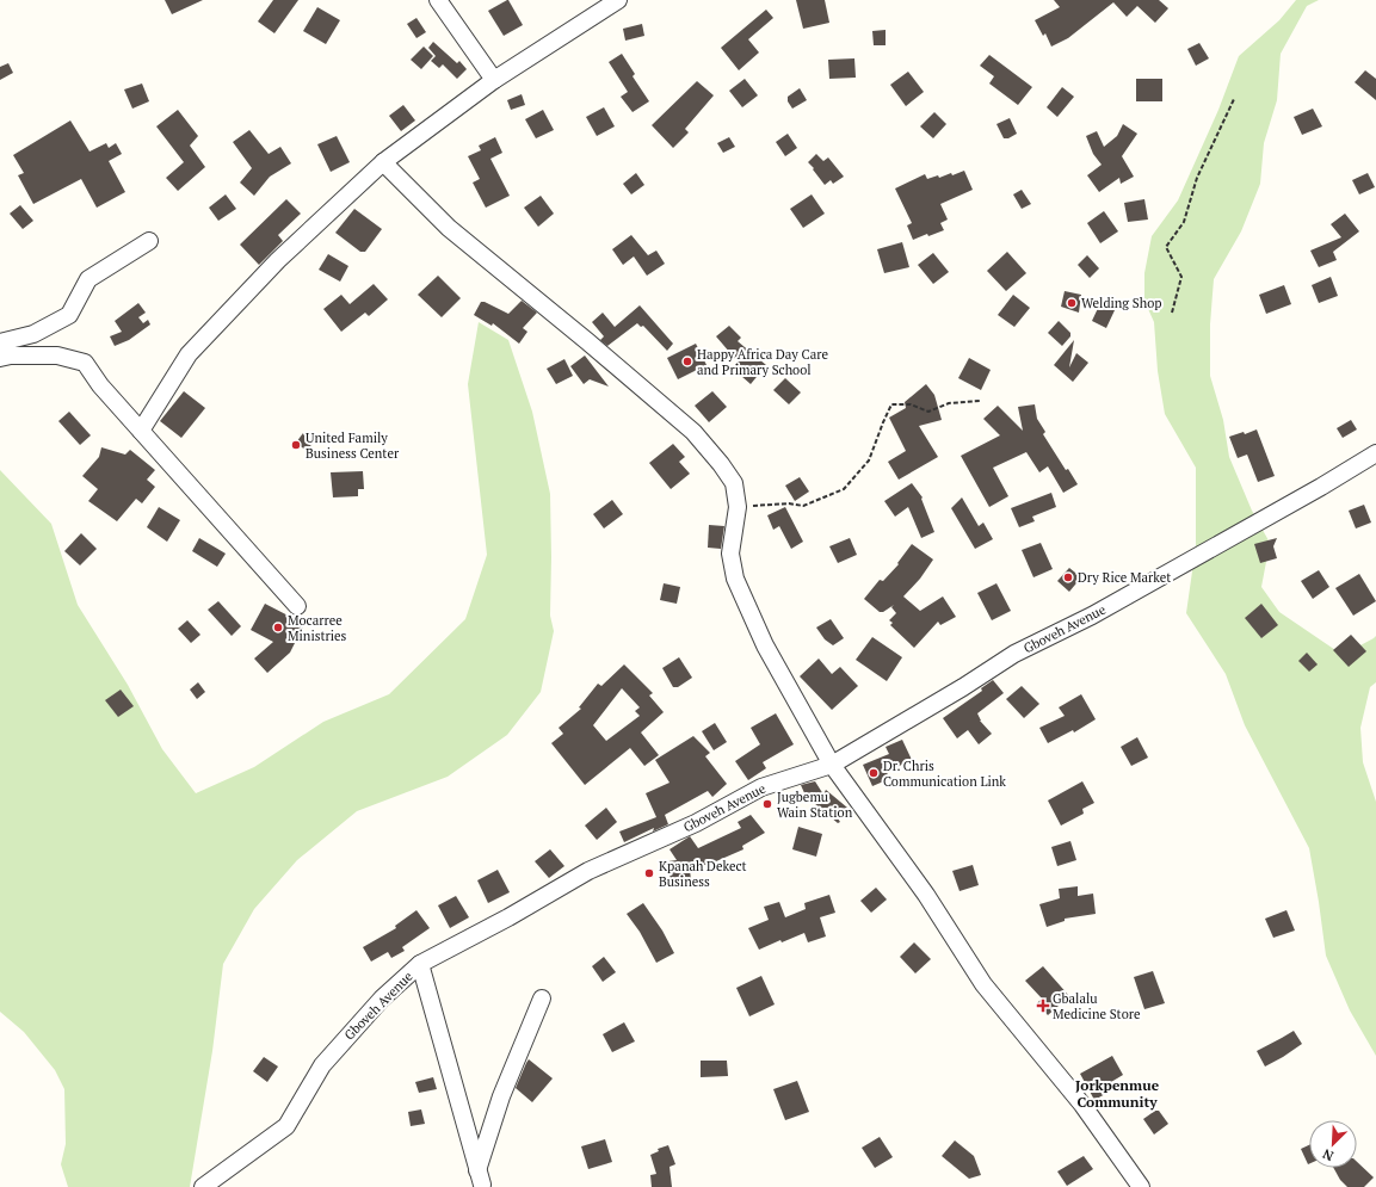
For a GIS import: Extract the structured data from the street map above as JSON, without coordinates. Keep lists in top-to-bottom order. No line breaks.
{"streets":{"street":["Gboveh Avenue"]},"districts":["Jorkpenmue Community"],"places":{"other":["Welding Shop","Happy Africa Day Care and Primary School","United Family Business Center","Dry Rice Market","Mocarree Ministries","Dr. Chris Communication Link","Jugbemu Wain Station","Kpanah Dekect Business"],"health":["Gbalalu Medicine Store"]},"north":"bottom left"}
